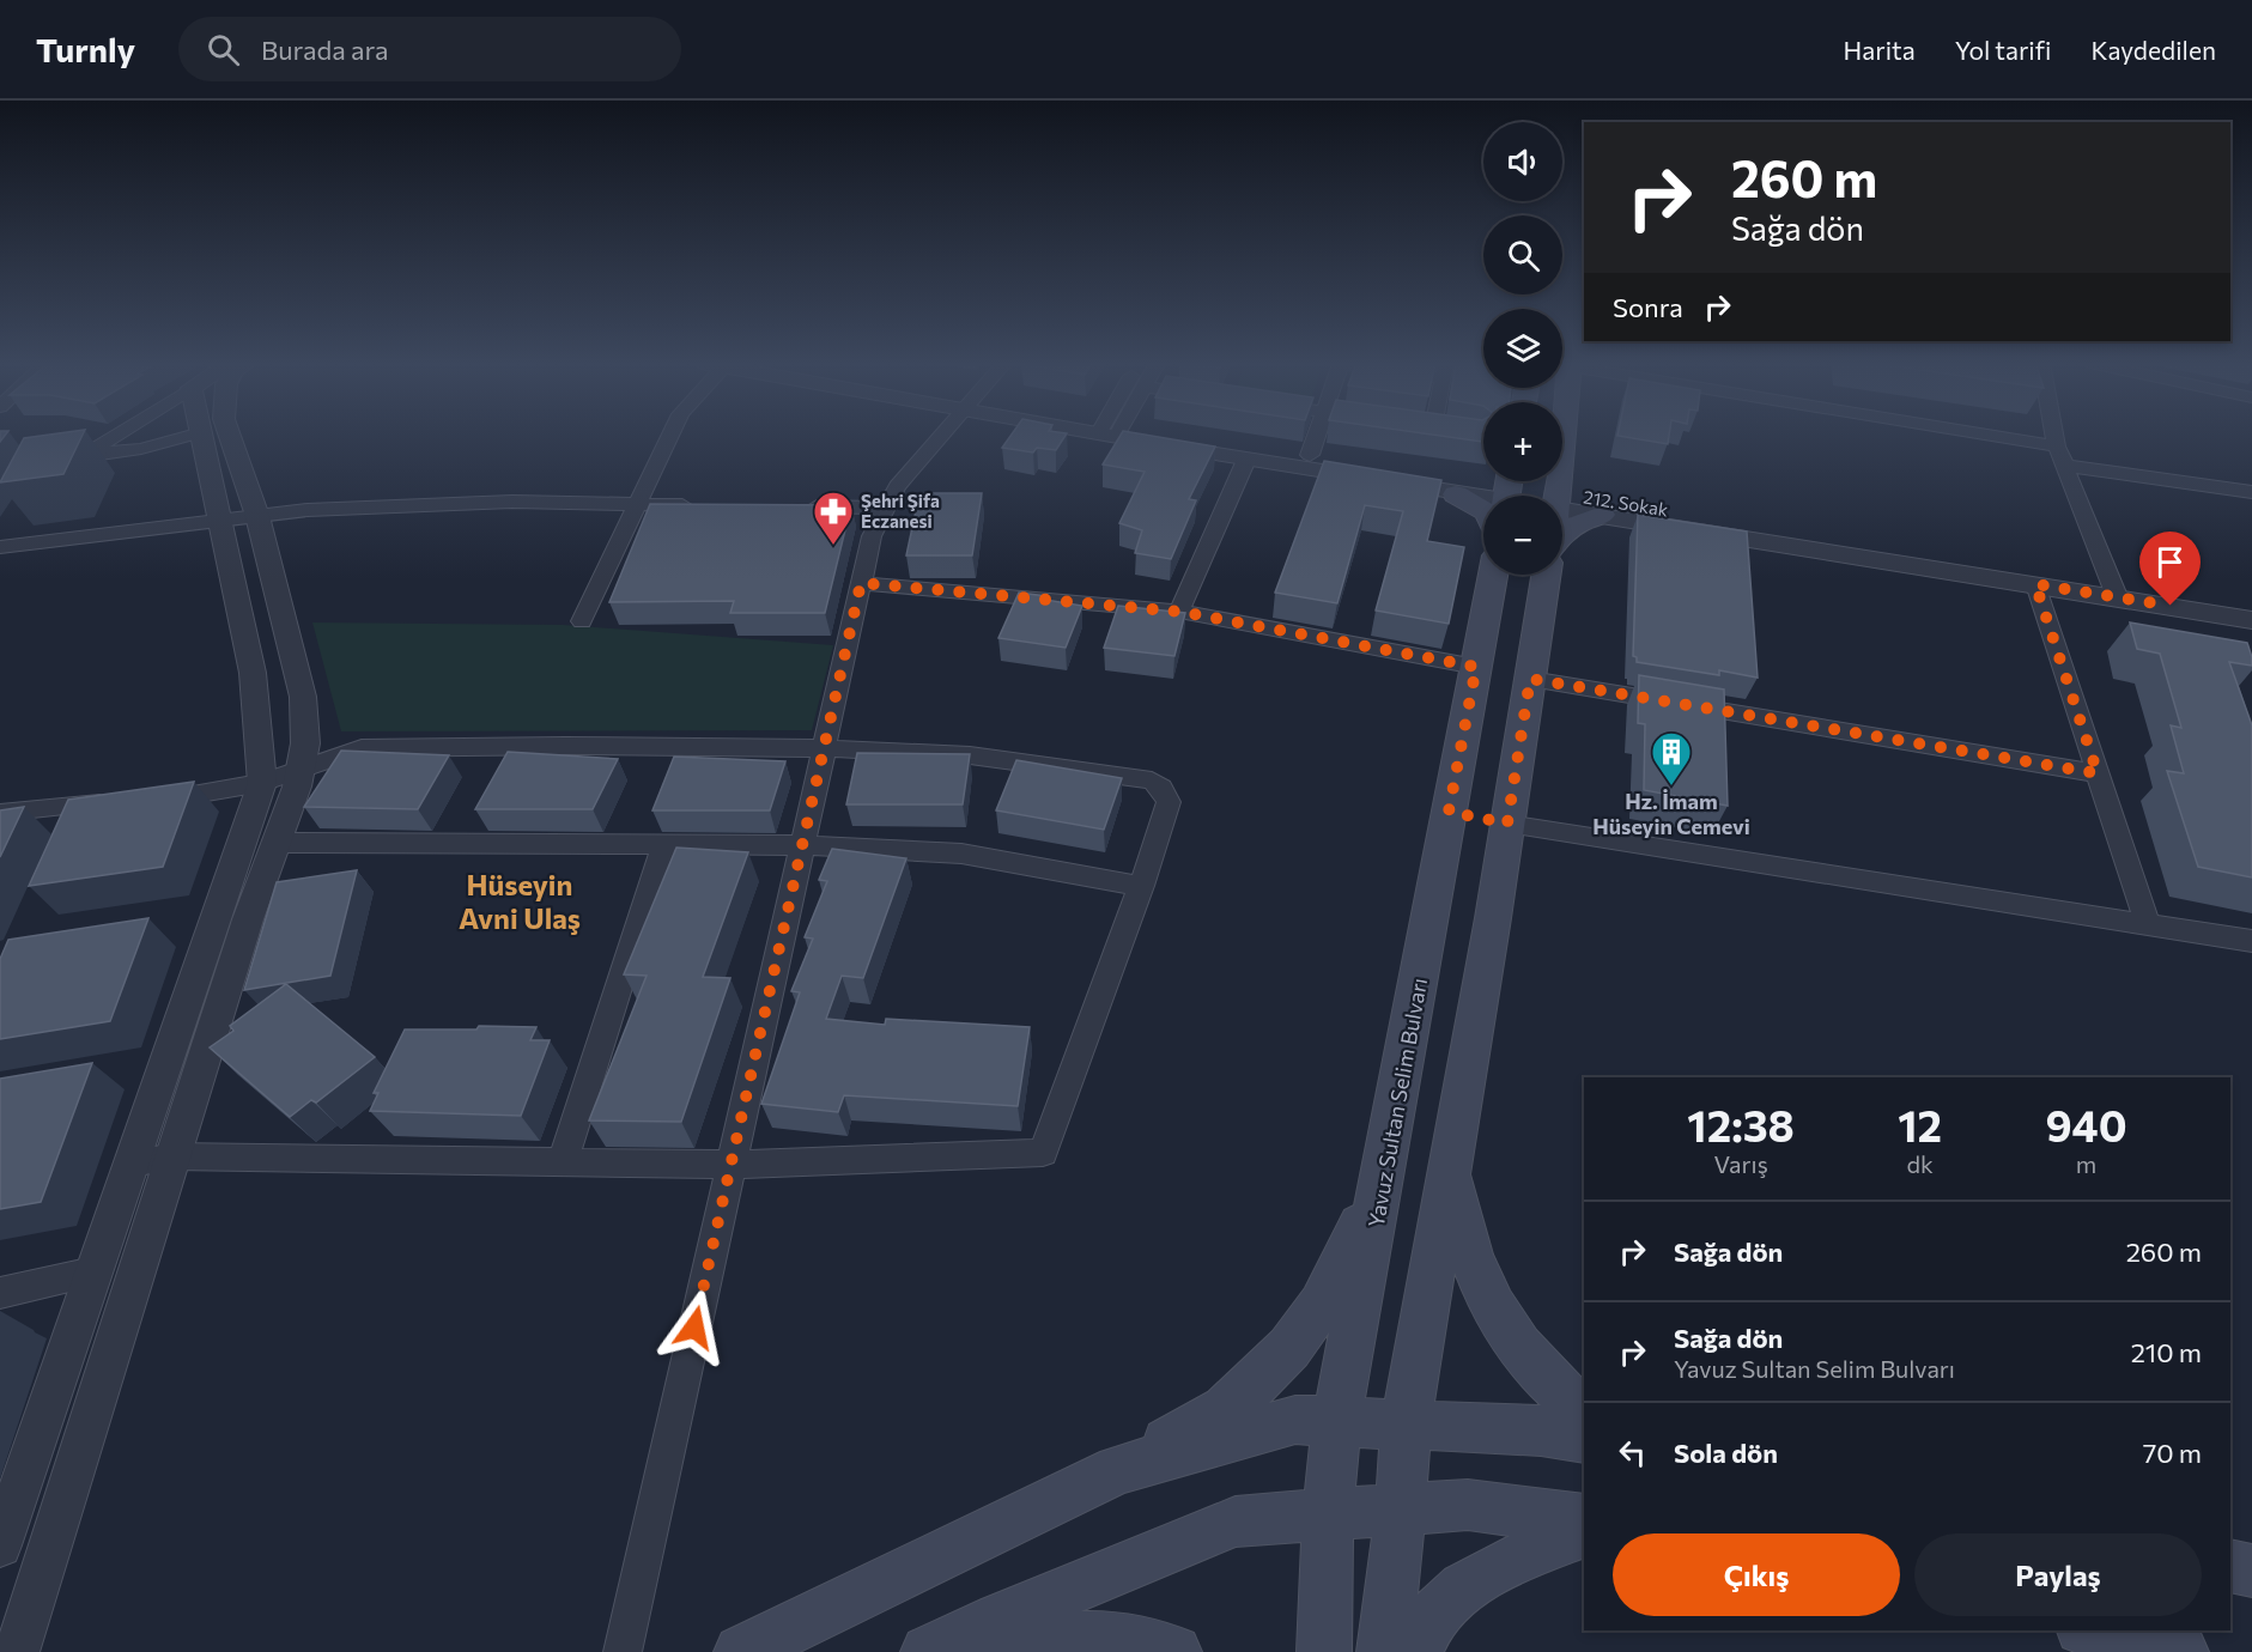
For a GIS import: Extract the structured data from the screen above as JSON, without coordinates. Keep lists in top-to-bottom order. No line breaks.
{"streets":{"main road":["Yavuz Sultan Selim Bulvarı"],"street":["212. Sokak"]},"districts":["Hüseyin Avni Ulaş"],"places":{"pharmacy":["Şehri Şifa Eczanesi"],"building":["Hz. İmam Hüseyin Cemevi"]},"page":{"header":"Turnly","search":"Burada ara","nav":["Harita","Yol tarifi","Kaydedilen"],"map_buttons":["+","−"],"turn":["260 m","Sağa dön"],"then":"Sonra","eta":["12:38","Varış","12","dk","940","m"],"list":[{"name":"Sağa dön","value":"260 m"},{"name":"Sağa dön","note":"Yavuz Sultan Selim Bulvarı","value":"210 m"},{"name":"Sola dön","value":"70 m"}],"buttons":["Çıkış","Paylaş"]}}
